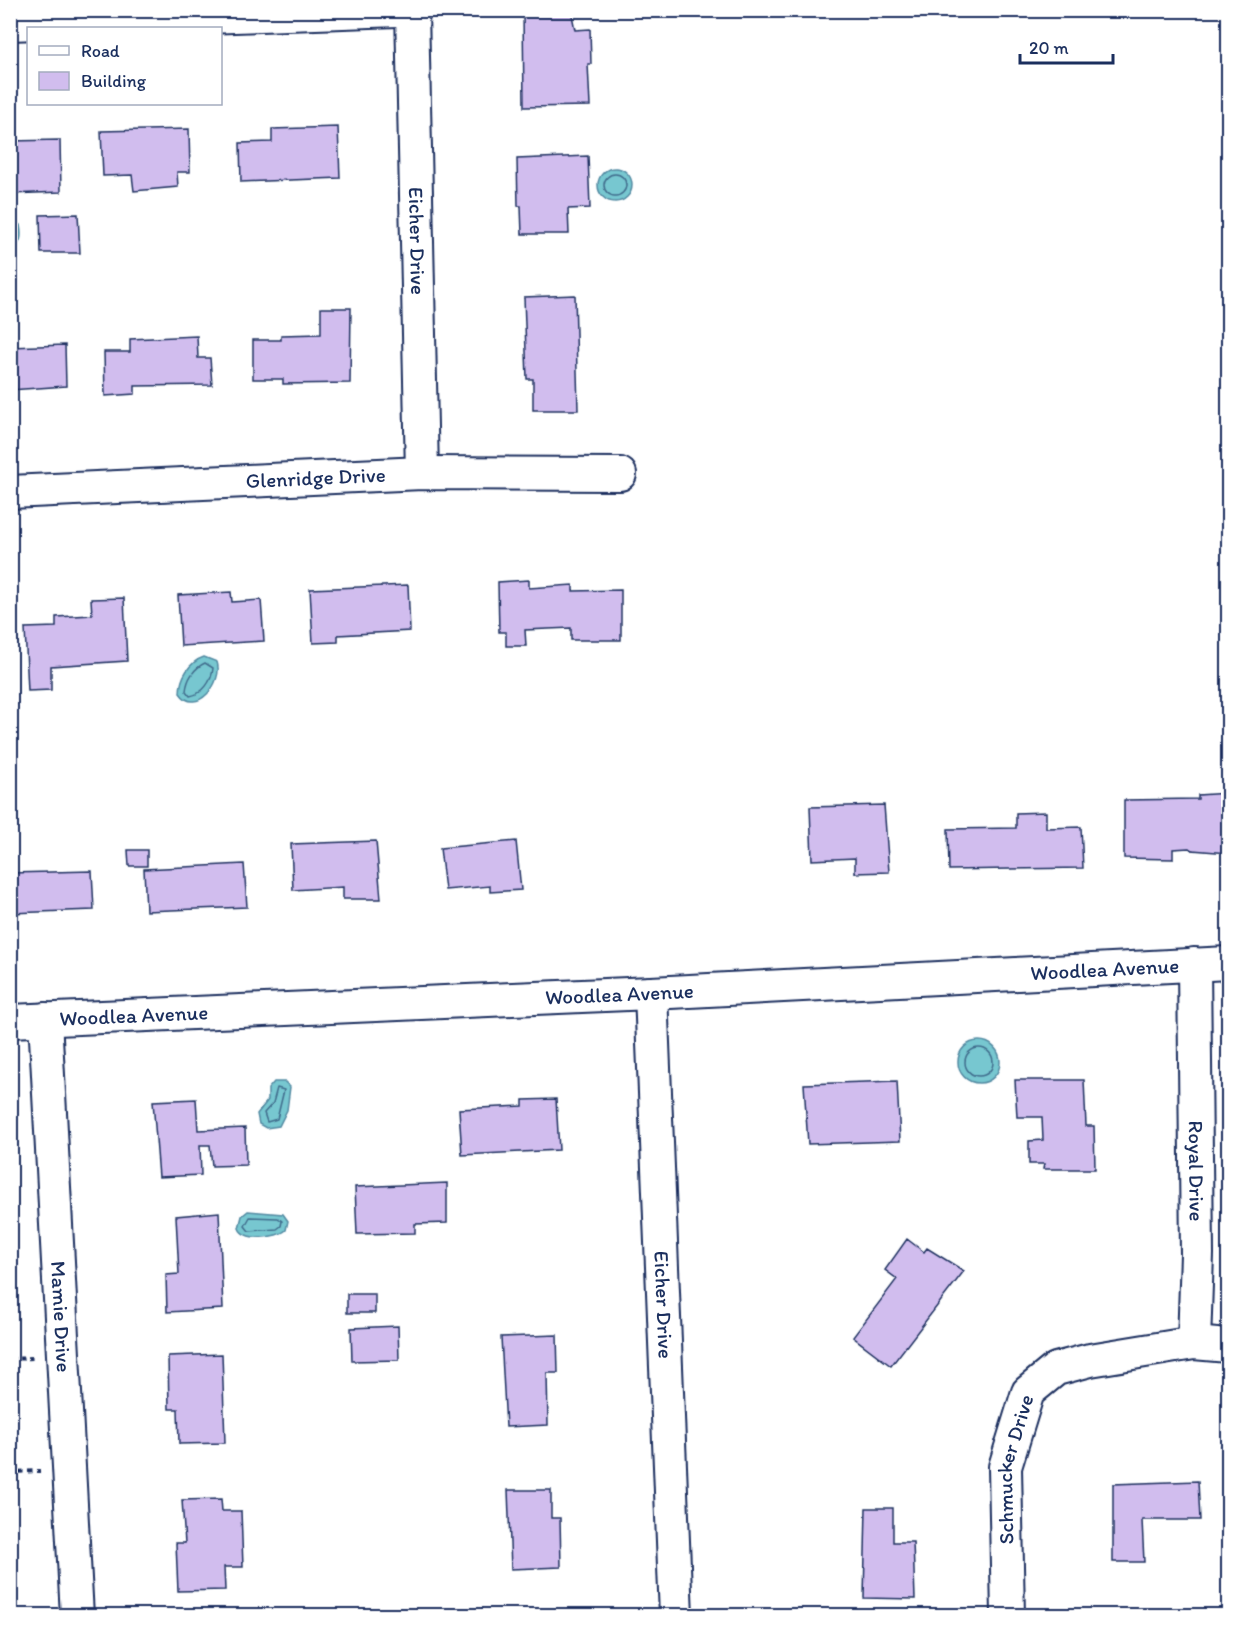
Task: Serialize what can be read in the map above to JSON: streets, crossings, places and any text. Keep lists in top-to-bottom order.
{
  "streets": {
    "street": [
      "Eicher Drive",
      "Glenridge Drive",
      "Woodlea Avenue",
      "Royal Drive",
      "Mamie Drive",
      "Schmucker Drive"
    ]
  },
  "crossings": [
    ["Eicher Drive", "Glenridge Drive"],
    ["Eicher Drive", "Woodlea Avenue"],
    ["Woodlea Avenue", "Royal Drive"],
    ["Woodlea Avenue", "Mamie Drive"],
    ["Royal Drive", "Schmucker Drive"]
  ],
  "legend": ["Road", "Building"],
  "scale_bar": "20 m"
}
